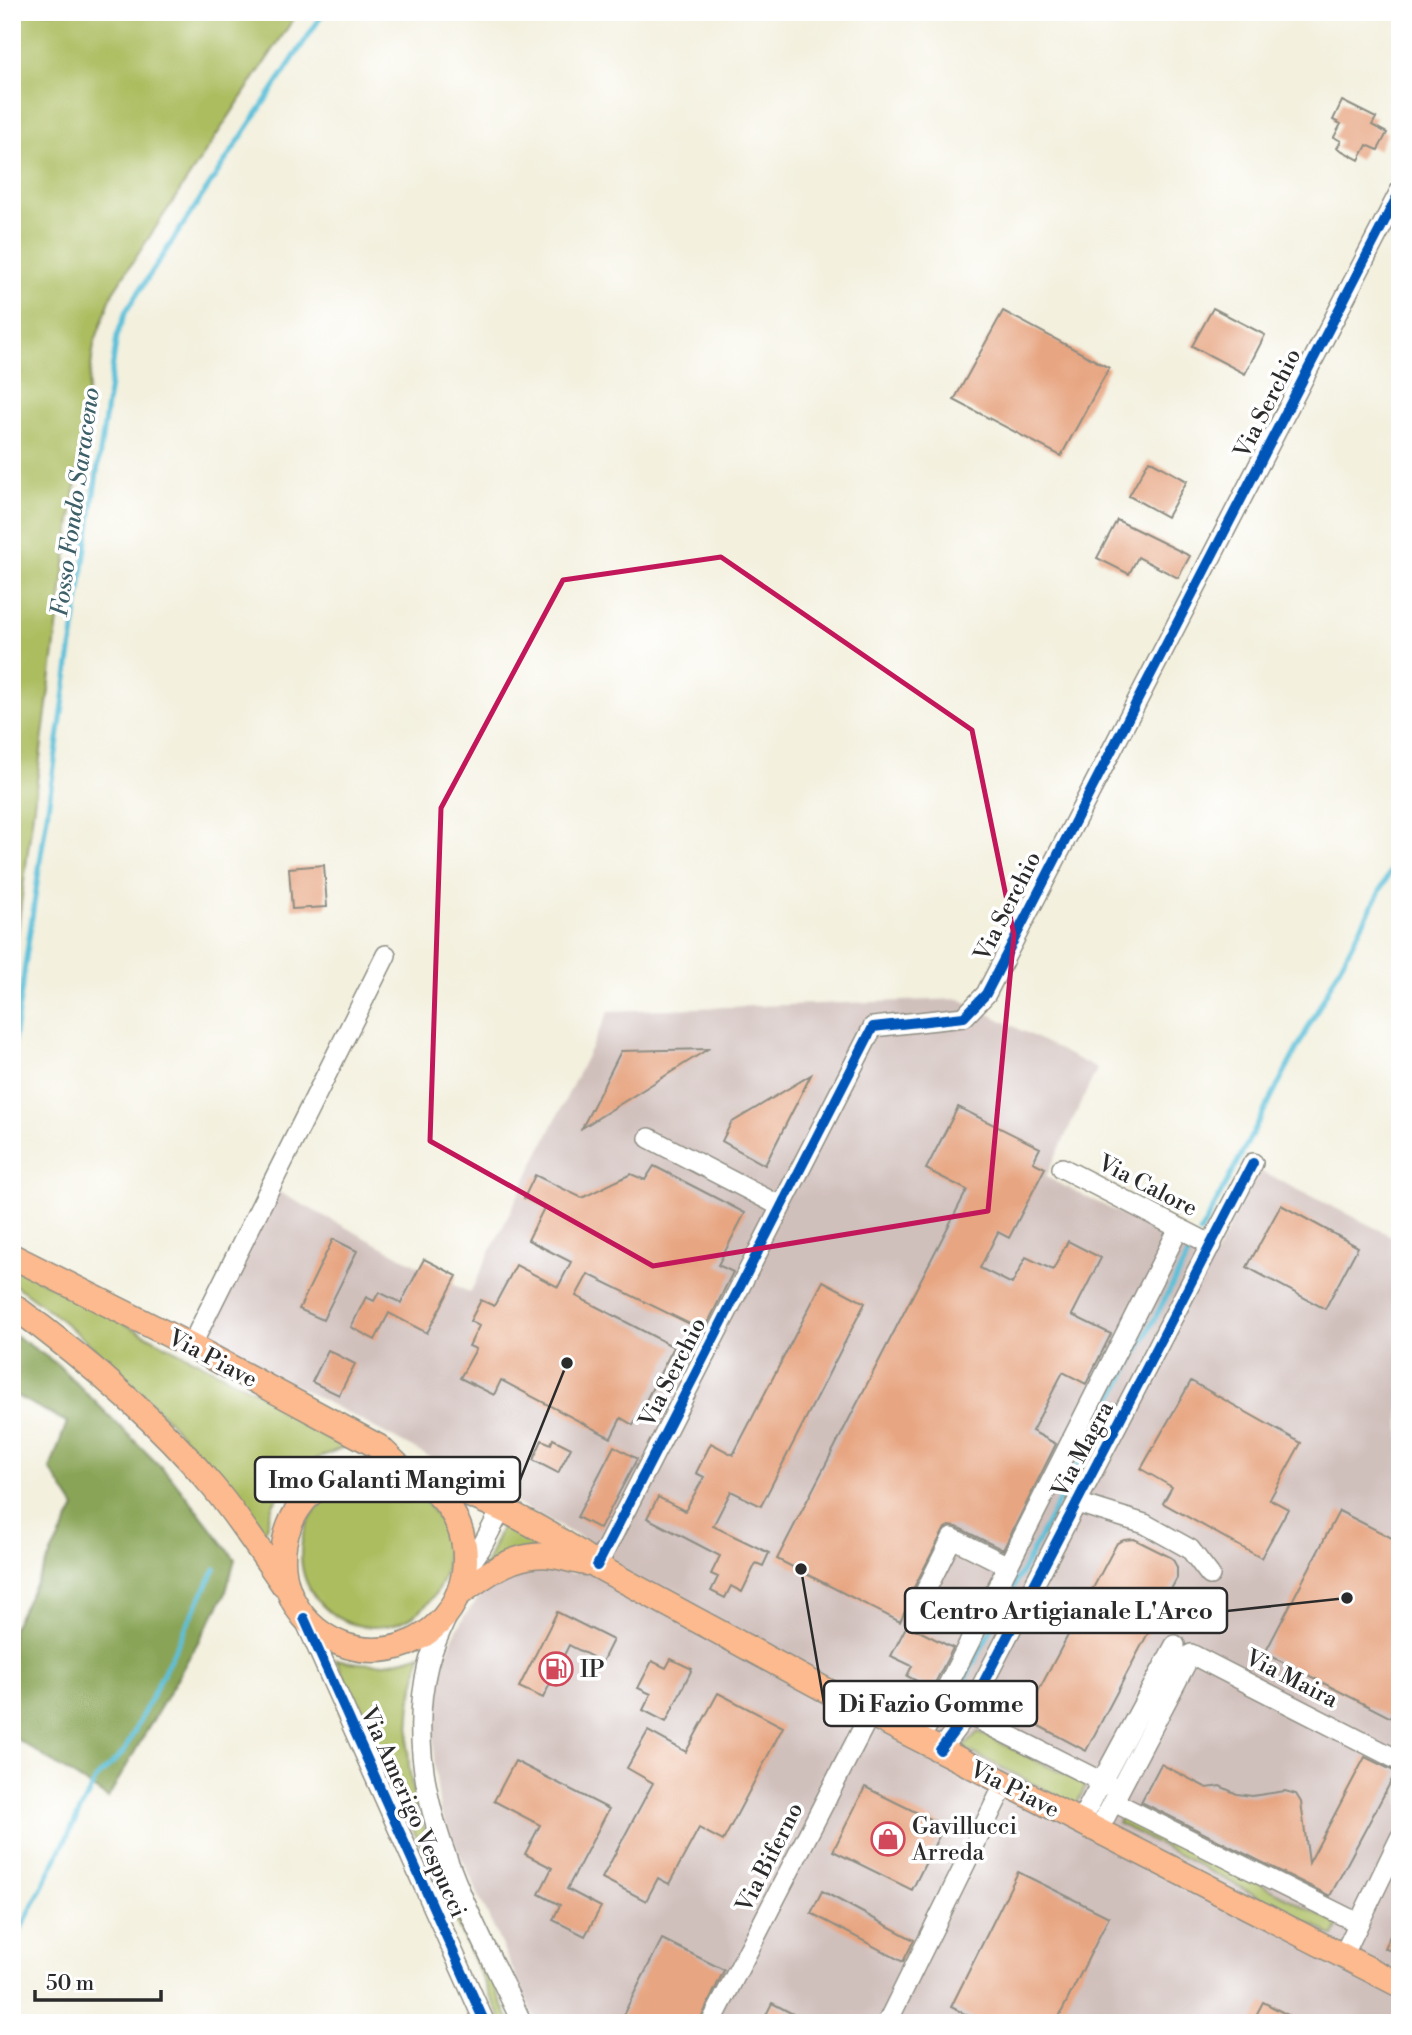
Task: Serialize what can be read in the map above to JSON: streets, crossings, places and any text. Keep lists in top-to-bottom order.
{
  "streets": {
    "main road": ["Via Piave"],
    "street": [
      "Via Serchio",
      "Via Calore",
      "Via Magra",
      "Via Maira",
      "Via Amerigo Vespucci",
      "Via Biferno"
    ]
  },
  "crossings": [
    ["Via Serchio", "Via Piave"],
    ["Via Calore", "Via Magra"],
    ["Via Piave", "Via Magra"],
    ["Via Piave", "Via Maira"],
    ["Via Piave", "Via Amerigo Vespucci"],
    ["Via Piave", "Via Biferno"]
  ],
  "water": ["Fosso Fondo Saraceno"],
  "places": {
    "other": ["Imo Galanti Mangimi", "Di Fazio Gomme", "Centro Artigianale L'Arco"],
    "fuel station": ["IP"],
    "shop": ["Gavillucci Arreda"]
  },
  "scale_bar": "50 m"
}
